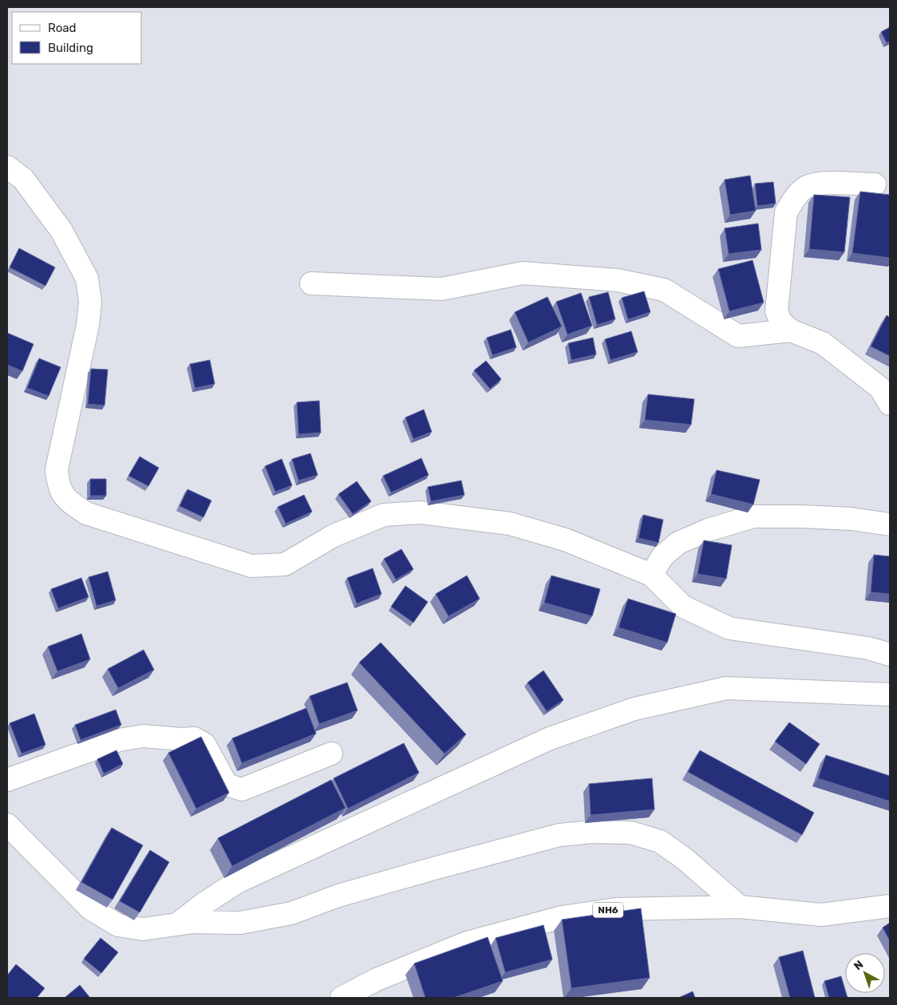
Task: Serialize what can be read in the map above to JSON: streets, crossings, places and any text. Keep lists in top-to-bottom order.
{
  "streets": {
    "main road": ["NH6"]
  },
  "legend": ["Road", "Building"],
  "north": "top left"
}
